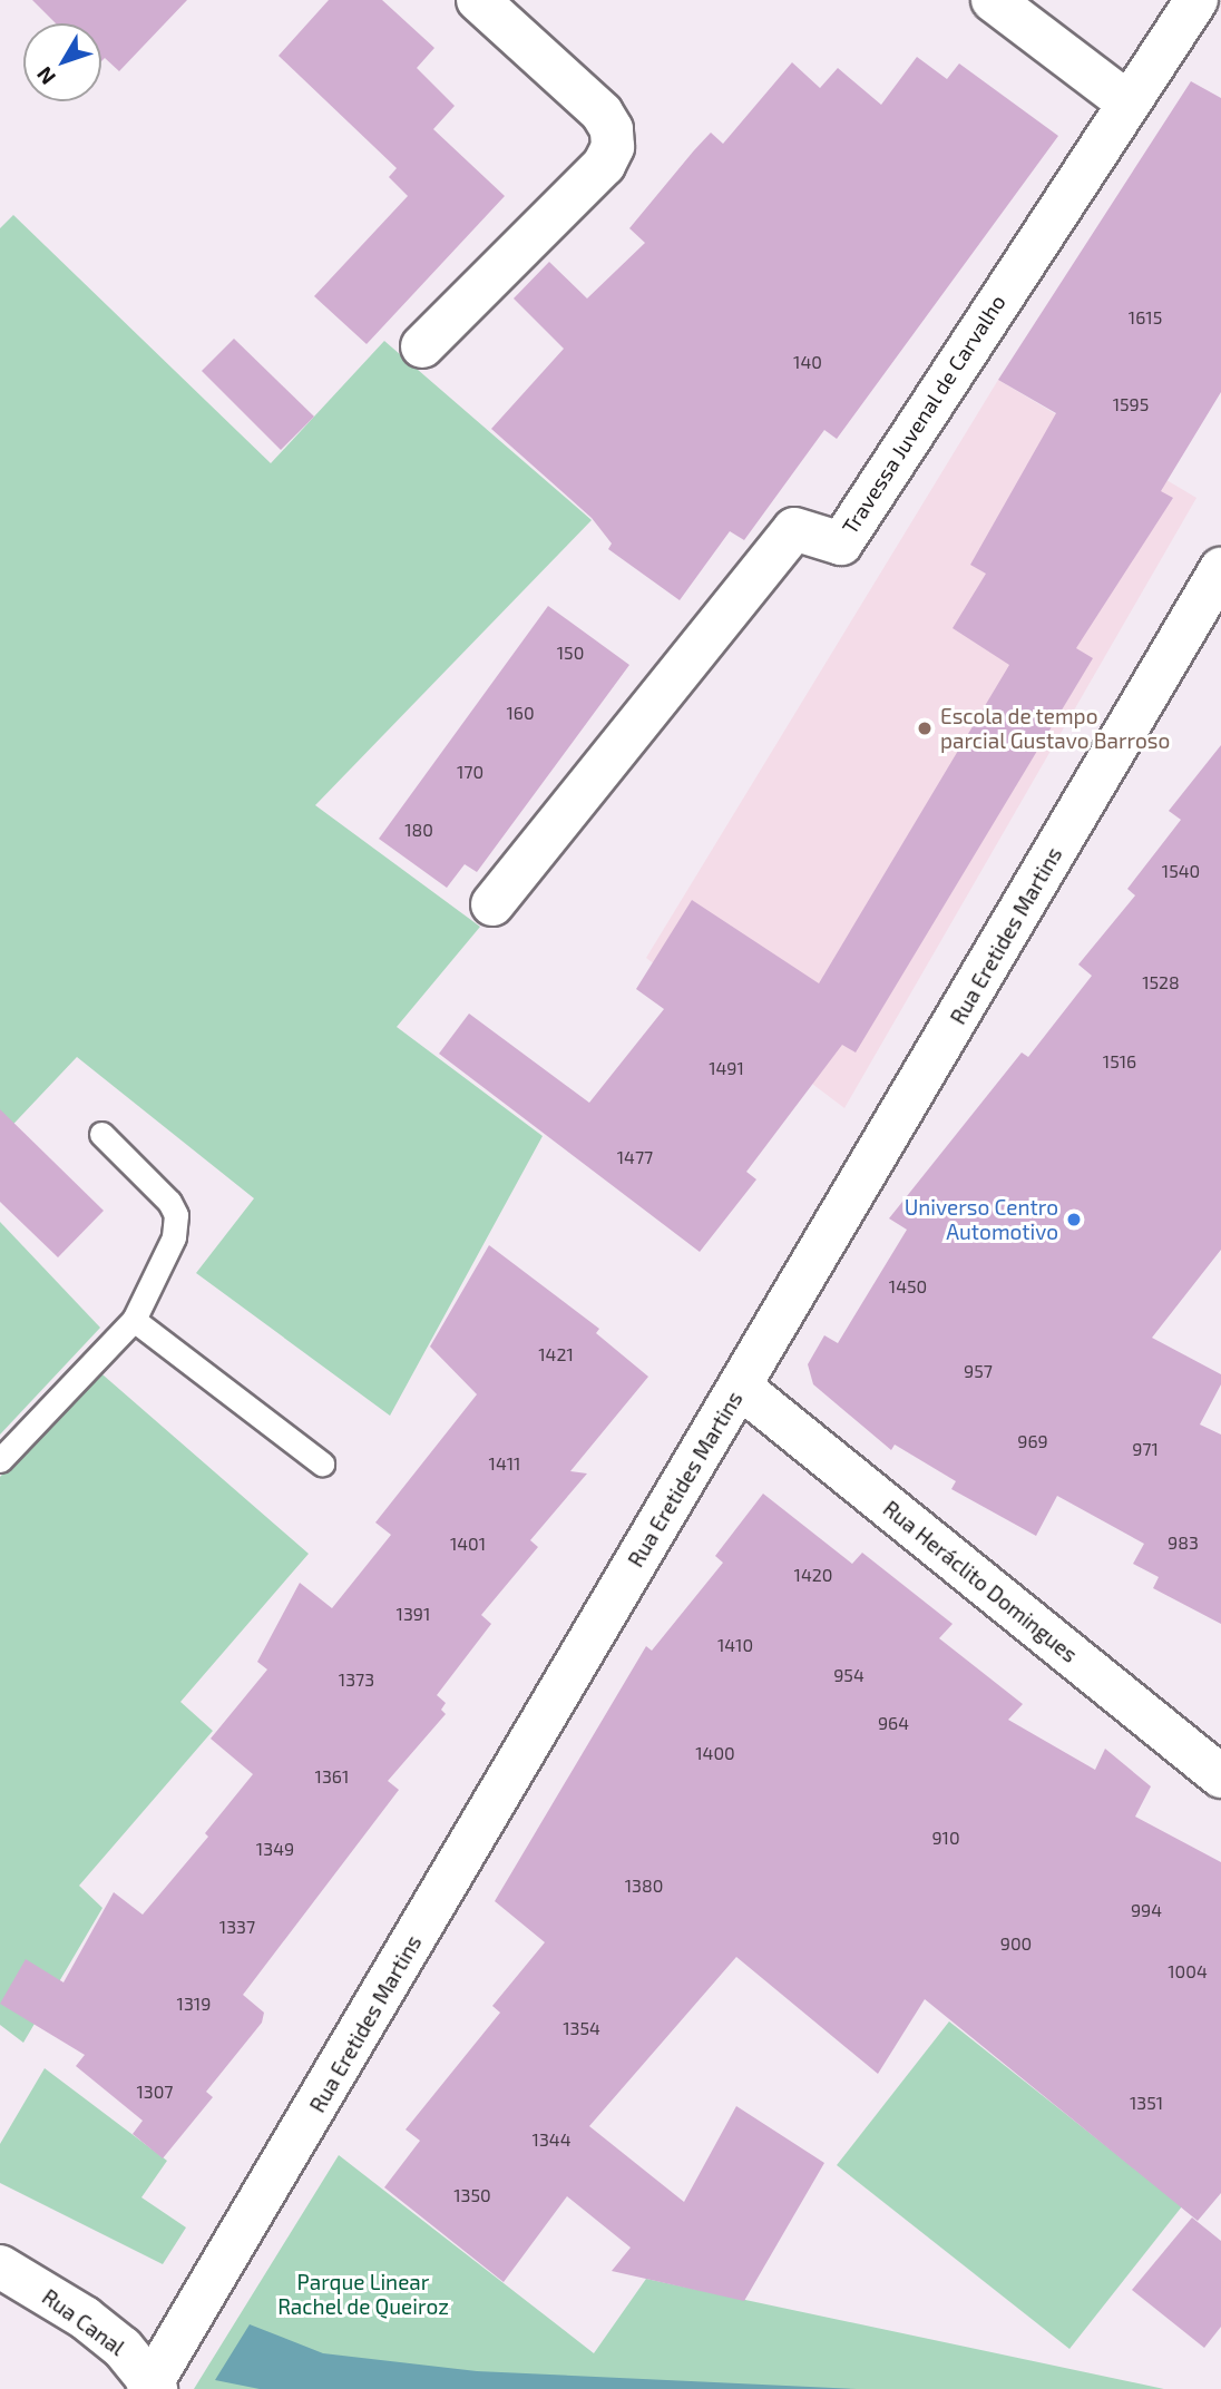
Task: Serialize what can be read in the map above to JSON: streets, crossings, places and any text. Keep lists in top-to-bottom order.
{
  "streets": {
    "street": [
      "Travessa Juvenal de Carvalho",
      "Rua Eretides Martins",
      "Rua Heráclito Domingues",
      "Rua Canal"
    ]
  },
  "crossings": [
    ["Rua Eretides Martins", "Rua Heráclito Domingues"],
    ["Rua Eretides Martins", "Rua Canal"]
  ],
  "parks": ["Parque Linear Rachel de Queiroz"],
  "places": ["Escola de tempo parcial Gustavo Barroso", "Universo Centro Automotivo"],
  "house_numbers": [
    "1615",
    "140",
    "1595",
    "150",
    "160",
    "170",
    "180",
    "1540",
    "1528",
    "1516",
    "1491",
    "1477",
    "1450",
    "1421",
    "957",
    "969",
    "971",
    "1411",
    "983",
    "1401",
    "1420",
    "1391",
    "1410",
    "954",
    "1373",
    "964",
    "1400",
    "1361",
    "910",
    "1349",
    "1380",
    "994",
    "1337",
    "900",
    "1004",
    "1319",
    "1354",
    "1307",
    "1351",
    "1344",
    "1350"
  ],
  "north": "bottom left"
}
